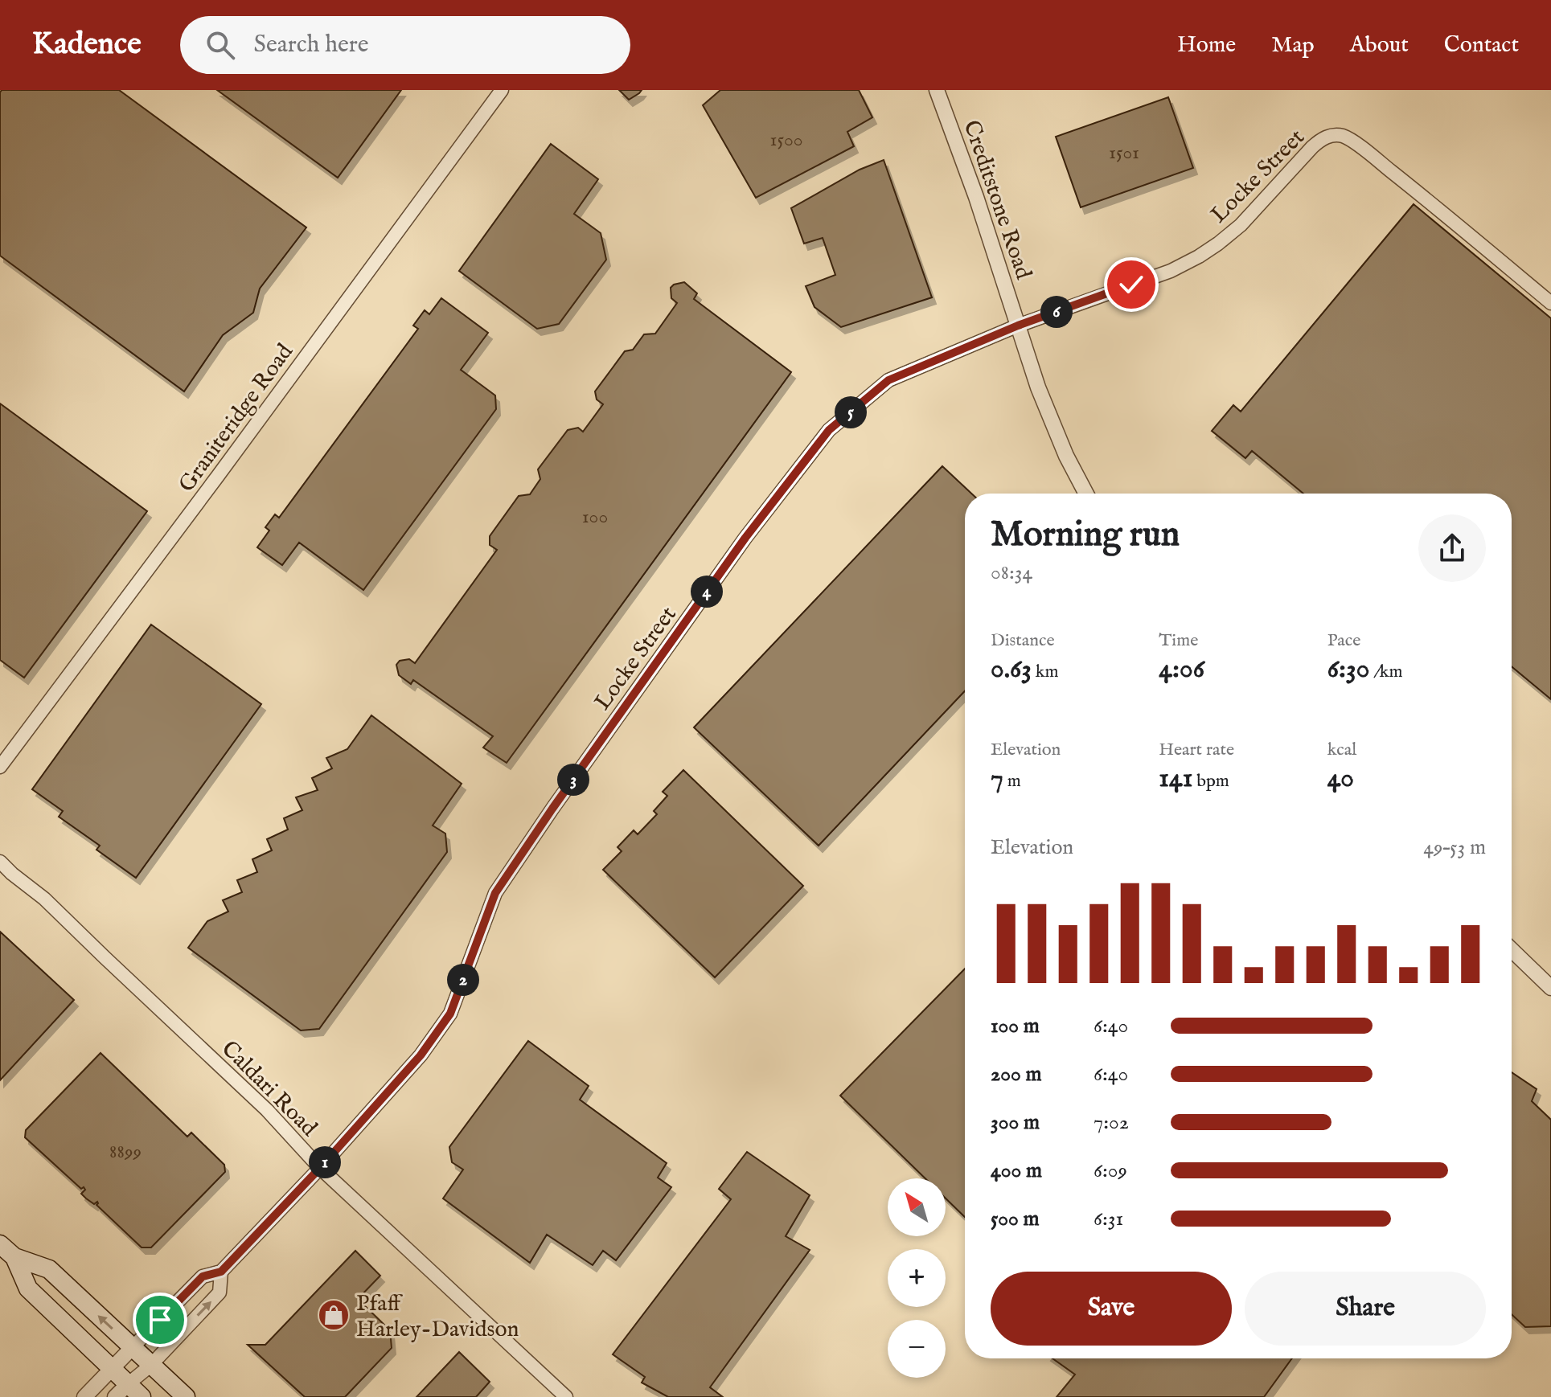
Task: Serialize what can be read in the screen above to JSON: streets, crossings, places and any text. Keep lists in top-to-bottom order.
{
  "streets": {
    "street": [
      "Locke Street",
      "Creditstone Road",
      "Graniteridge Road",
      "Caldari Road"
    ]
  },
  "crossings": [
    ["Locke Street", "Creditstone Road"],
    ["Locke Street", "Caldari Road"]
  ],
  "places": {
    "shop": ["Pfaff Harley-Davidson"]
  },
  "house_numbers": [
    "1500",
    "1501",
    "100",
    "8899"
  ],
  "north": "top left",
  "page": {
    "header": "Kadence",
    "search": "Search here",
    "nav": [
      "Home",
      "Map",
      "About",
      "Contact"
    ],
    "pins": [
      "6",
      "5",
      "4",
      "3",
      "2",
      "1"
    ],
    "heading": ["Morning run", "08:34"],
    "stats": [
      ["Distance", "0.63 km"],
      ["Time", "4:06"],
      ["Pace", "6:30 /km"],
      ["Elevation", "7 m"],
      ["Heart rate", "141 bpm"],
      ["kcal", "40"]
    ],
    "chart": ["Elevation", "49–53 m"],
    "list": [
      {
        "name": "100 m",
        "note": "6:40"
      },
      {
        "name": "200 m",
        "note": "6:40"
      },
      {
        "name": "300 m",
        "note": "7:02"
      },
      {
        "name": "400 m",
        "note": "6:09"
      },
      {
        "name": "500 m",
        "note": "6:31"
      }
    ],
    "map_buttons": ["+", "−"],
    "buttons": ["Save", "Share"]
  }
}
